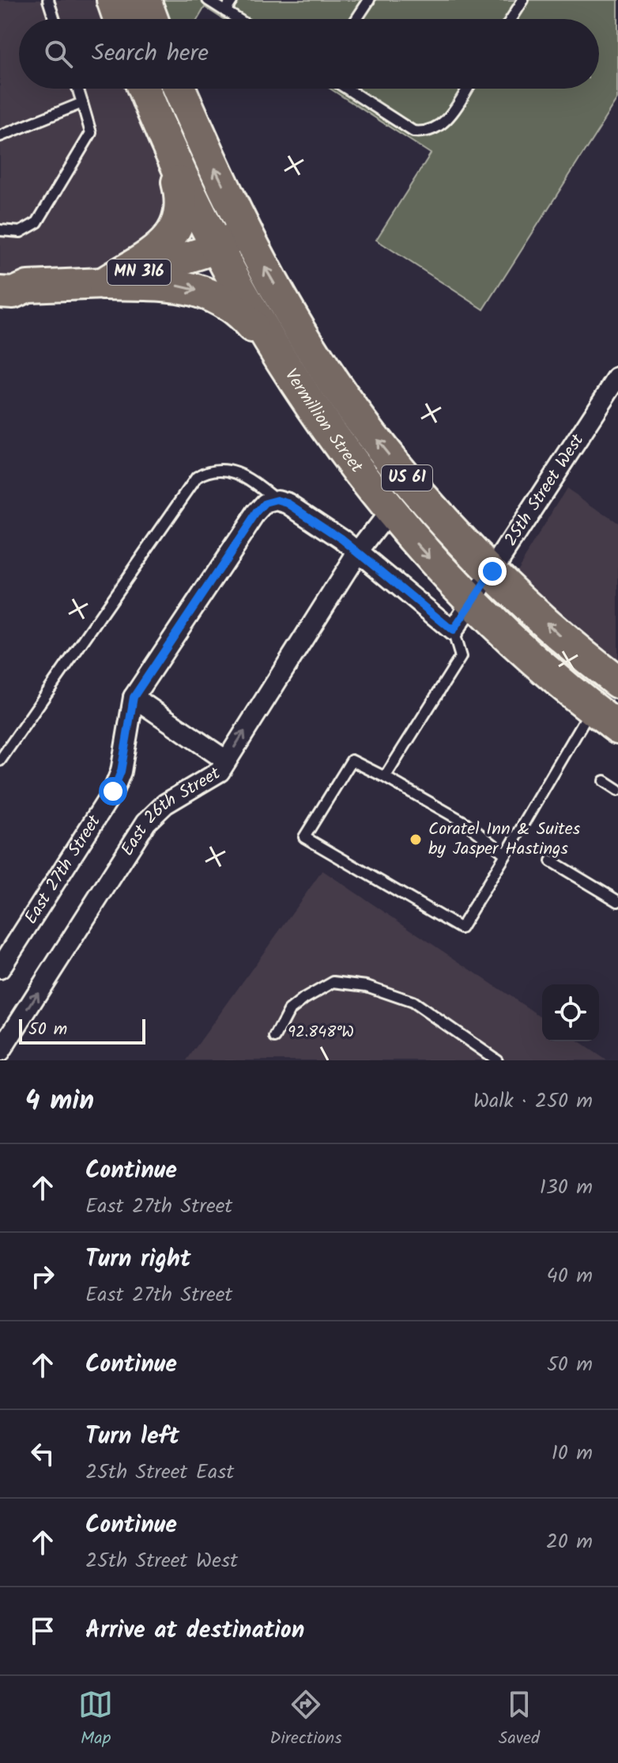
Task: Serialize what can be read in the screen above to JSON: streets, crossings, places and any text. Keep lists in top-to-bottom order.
{
  "streets": {
    "highway": ["Vermillion Street", "US 61"],
    "main road": ["MN 316"],
    "street": ["25th Street West", "East 26th Street", "East 27th Street"]
  },
  "crossings": [
    ["MN 316", "Vermillion Street"],
    ["Vermillion Street", "25th Street West"],
    ["Vermillion Street", "East 26th Street"]
  ],
  "one_way": ["East 26th Street"],
  "places": ["Coratel Inn & Suites by Jasper Hastings"],
  "scale_bar": "50 m",
  "page": {
    "search": "Search here",
    "scale": "50 m",
    "heading": ["4 min", "Walk · 250 m"],
    "list": [
      ["Continue", "East 27th Street", "130 m"],
      ["Turn right", "East 27th Street", "40 m"],
      ["Continue", "50 m"],
      ["Turn left", "25th Street East", "10 m"],
      ["Continue", "25th Street West", "20 m"],
      "Arrive at destination"
    ],
    "nav": ["Map", "Directions", "Saved"]
  },
  "coordinates": ["92.848°W"]
}
